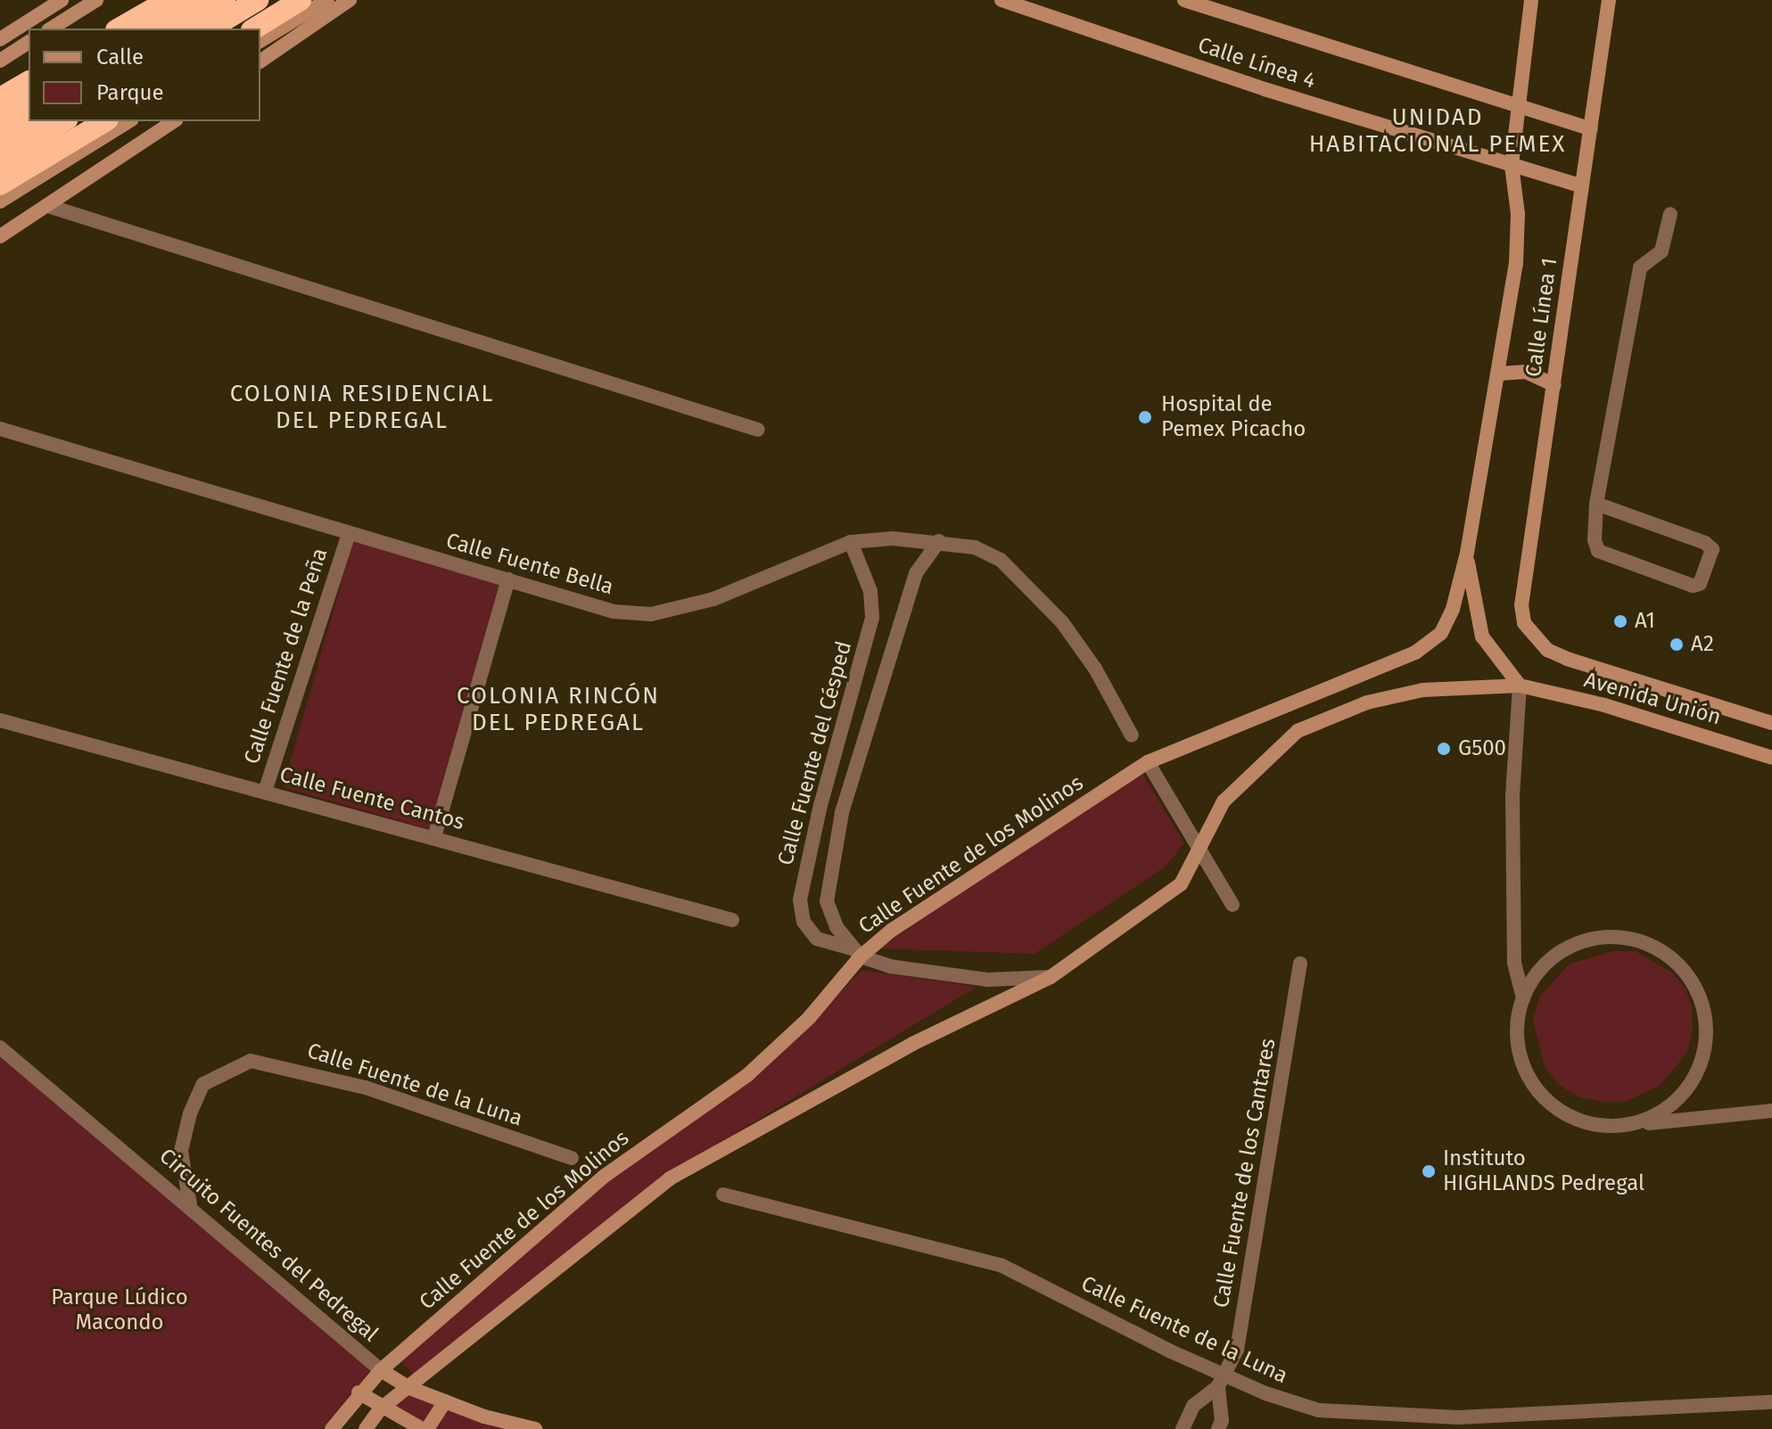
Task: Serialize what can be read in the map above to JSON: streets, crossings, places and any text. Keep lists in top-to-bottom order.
{
  "streets": {
    "street": [
      "Calle Línea 4",
      "Calle Línea 1",
      "Calle Fuente Bella",
      "Calle Fuente de la Peña",
      "Avenida Unión",
      "Calle Fuente del Césped",
      "Calle Fuente Cantos",
      "Calle Fuente de los Molinos",
      "Calle Fuente de la Luna",
      "Calle Fuente de los Cantares",
      "Circuito Fuentes del Pedregal"
    ]
  },
  "crossings": [
    ["Calle Línea 4", "Calle Línea 1"],
    ["Calle Línea 1", "Avenida Unión"],
    ["Calle Línea 1", "Calle Fuente de los Molinos"],
    ["Calle Fuente Bella", "Calle Fuente de la Peña"],
    ["Calle Fuente Bella", "Calle Fuente del Césped"],
    ["Calle Fuente de la Peña", "Calle Fuente Cantos"],
    ["Calle Fuente del Césped", "Calle Fuente de los Molinos"],
    ["Calle Fuente de los Molinos", "Circuito Fuentes del Pedregal"],
    ["Calle Fuente de la Luna", "Calle Fuente de los Cantares"],
    ["Calle Fuente de la Luna", "Circuito Fuentes del Pedregal"]
  ],
  "districts": ["UNIDAD HABITACIONAL PEMEX", "COLONIA RESIDENCIAL DEL PEDREGAL", "COLONIA RINCÓN DEL PEDREGAL"],
  "parks": ["Parque Lúdico Macondo"],
  "places": [
    "Hospital de Pemex Picacho",
    "A1",
    "A2",
    "G500",
    "Instituto HIGHLANDS Pedregal"
  ],
  "legend": ["Calle", "Parque"]
}
